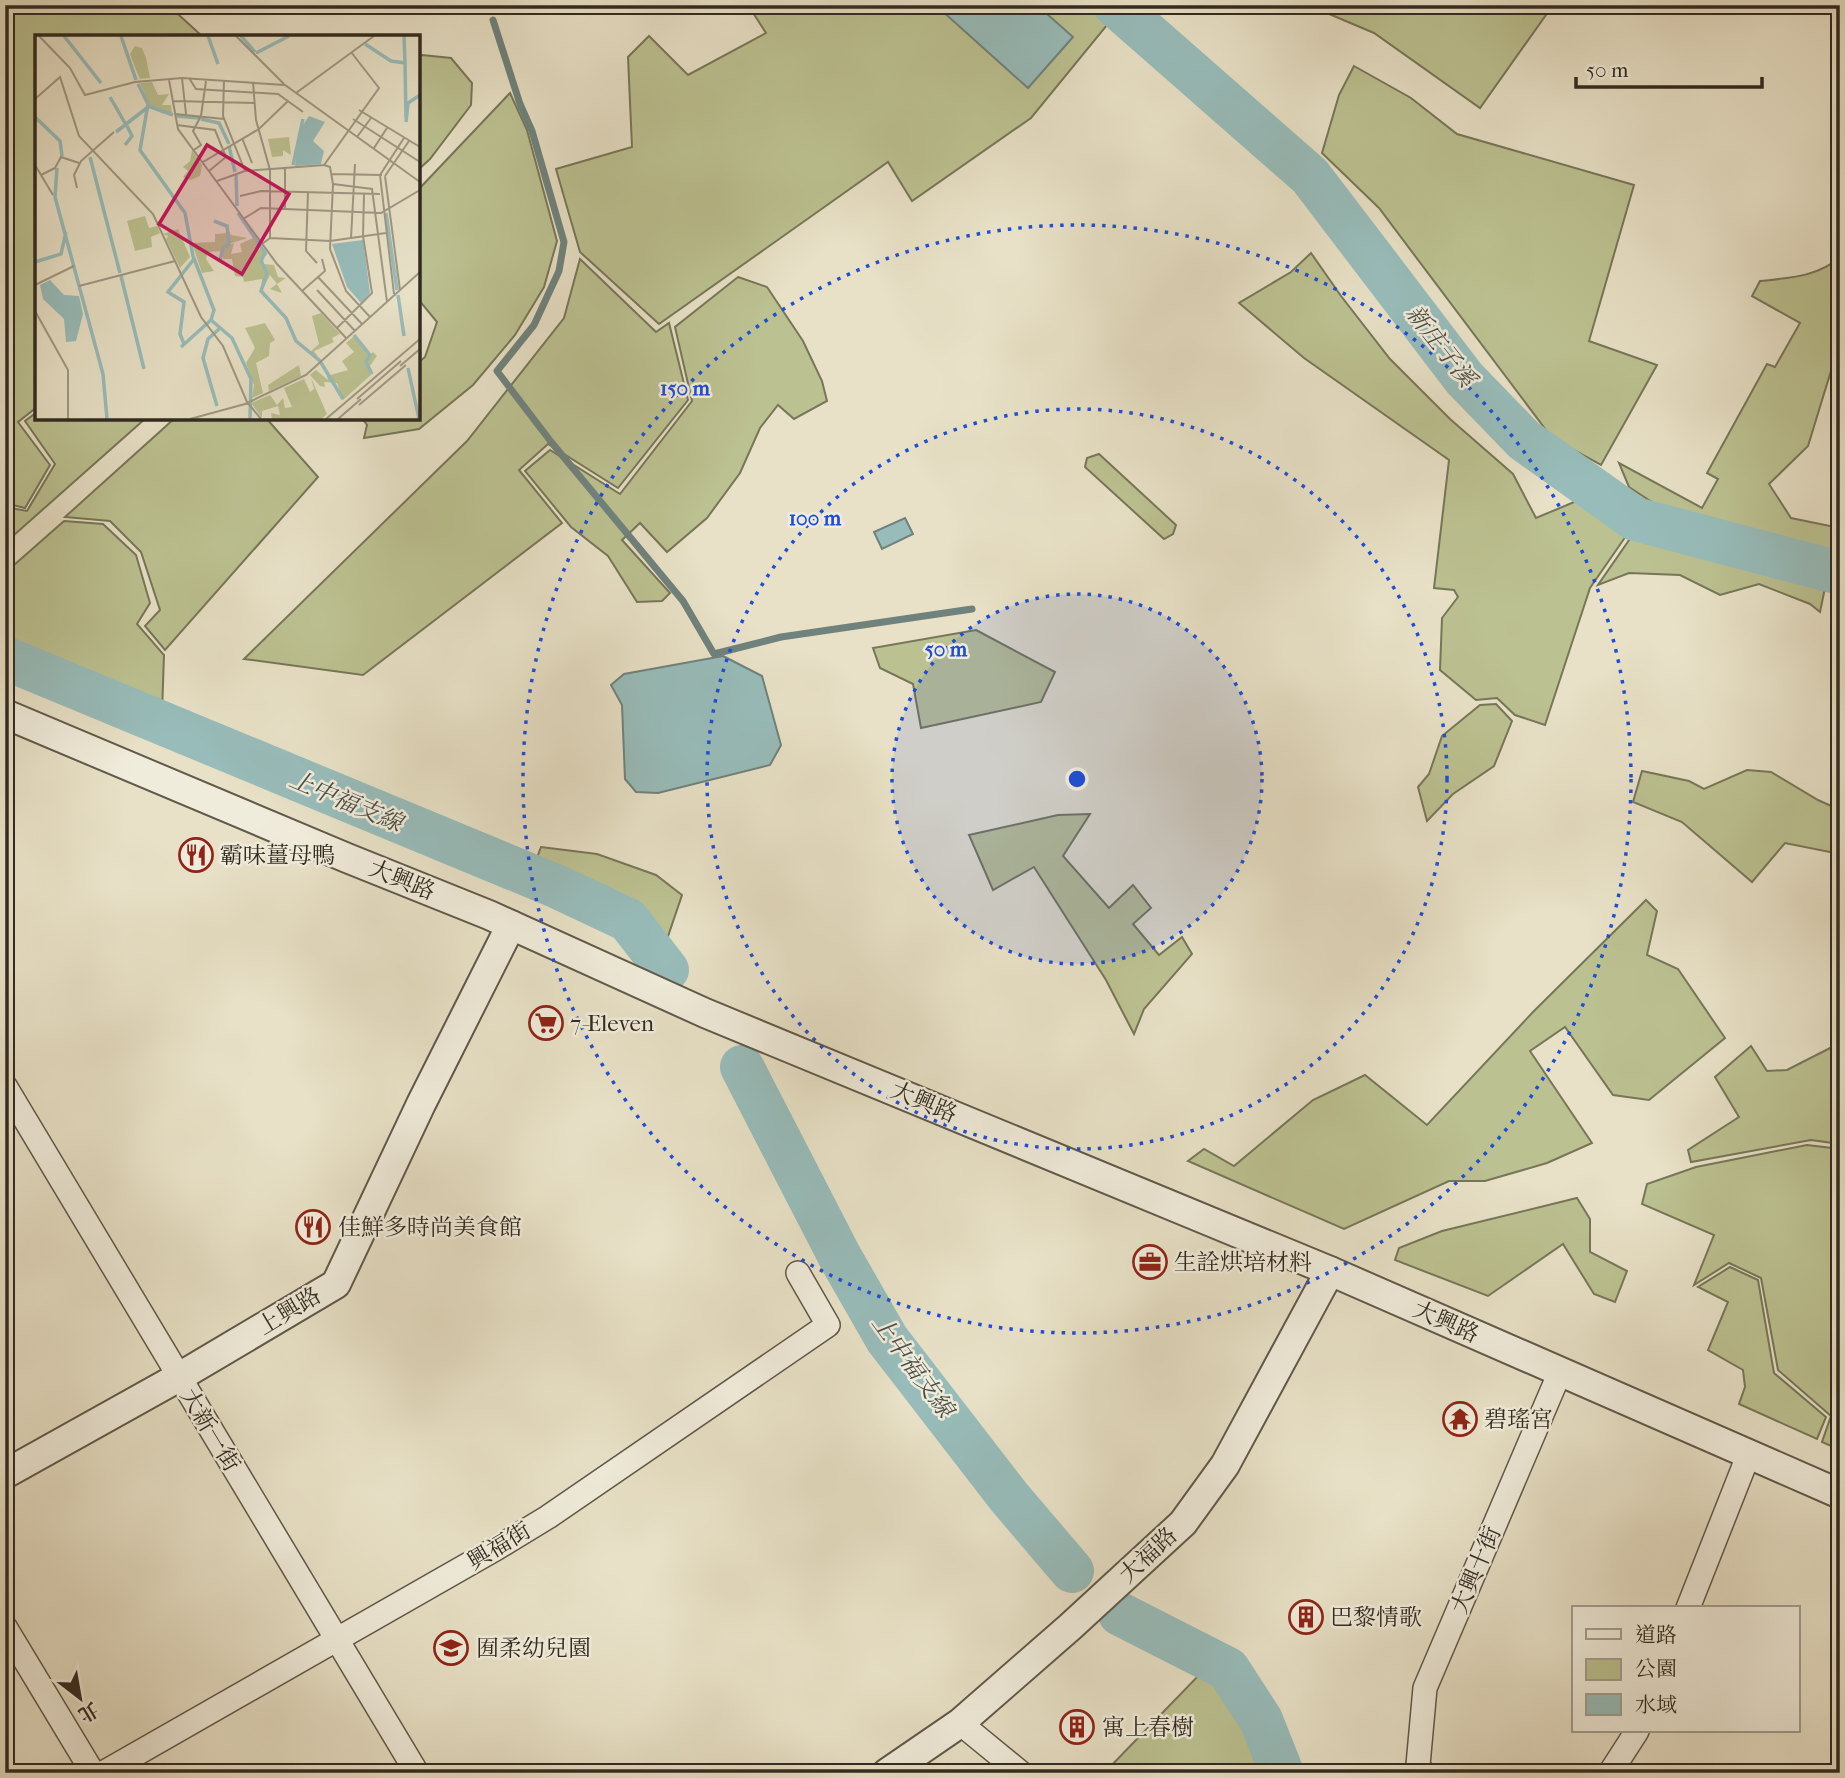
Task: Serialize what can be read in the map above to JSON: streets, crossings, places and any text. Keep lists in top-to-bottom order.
{
  "streets": {
    "street": [
      "大興路",
      "上興路",
      "大新一街",
      "興福街",
      "大福路",
      "大興十街"
    ]
  },
  "crossings": [
    ["大興路", "上興路"],
    ["大興路", "大福路"],
    ["大興路", "大興十街"],
    ["上興路", "大新一街"],
    ["大新一街", "興福街"]
  ],
  "water": ["新庄子溪", "上中福支線"],
  "places": {
    "restaurant": ["霸味薑母鴨", "佳鮮多時尚美食館"],
    "supermarket": ["7-Eleven"],
    "office": ["生詮烘培材料"],
    "temple": ["碧瑤宮"],
    "building": ["巴黎情歌", "寓上春樹"],
    "school or university": ["囿柔幼兒園"]
  },
  "legend": ["道路", "公園", "水域"],
  "scale_bar": "50 m",
  "north": "bottom right",
  "rings": ["150 m", "100 m", "50 m"]
}
